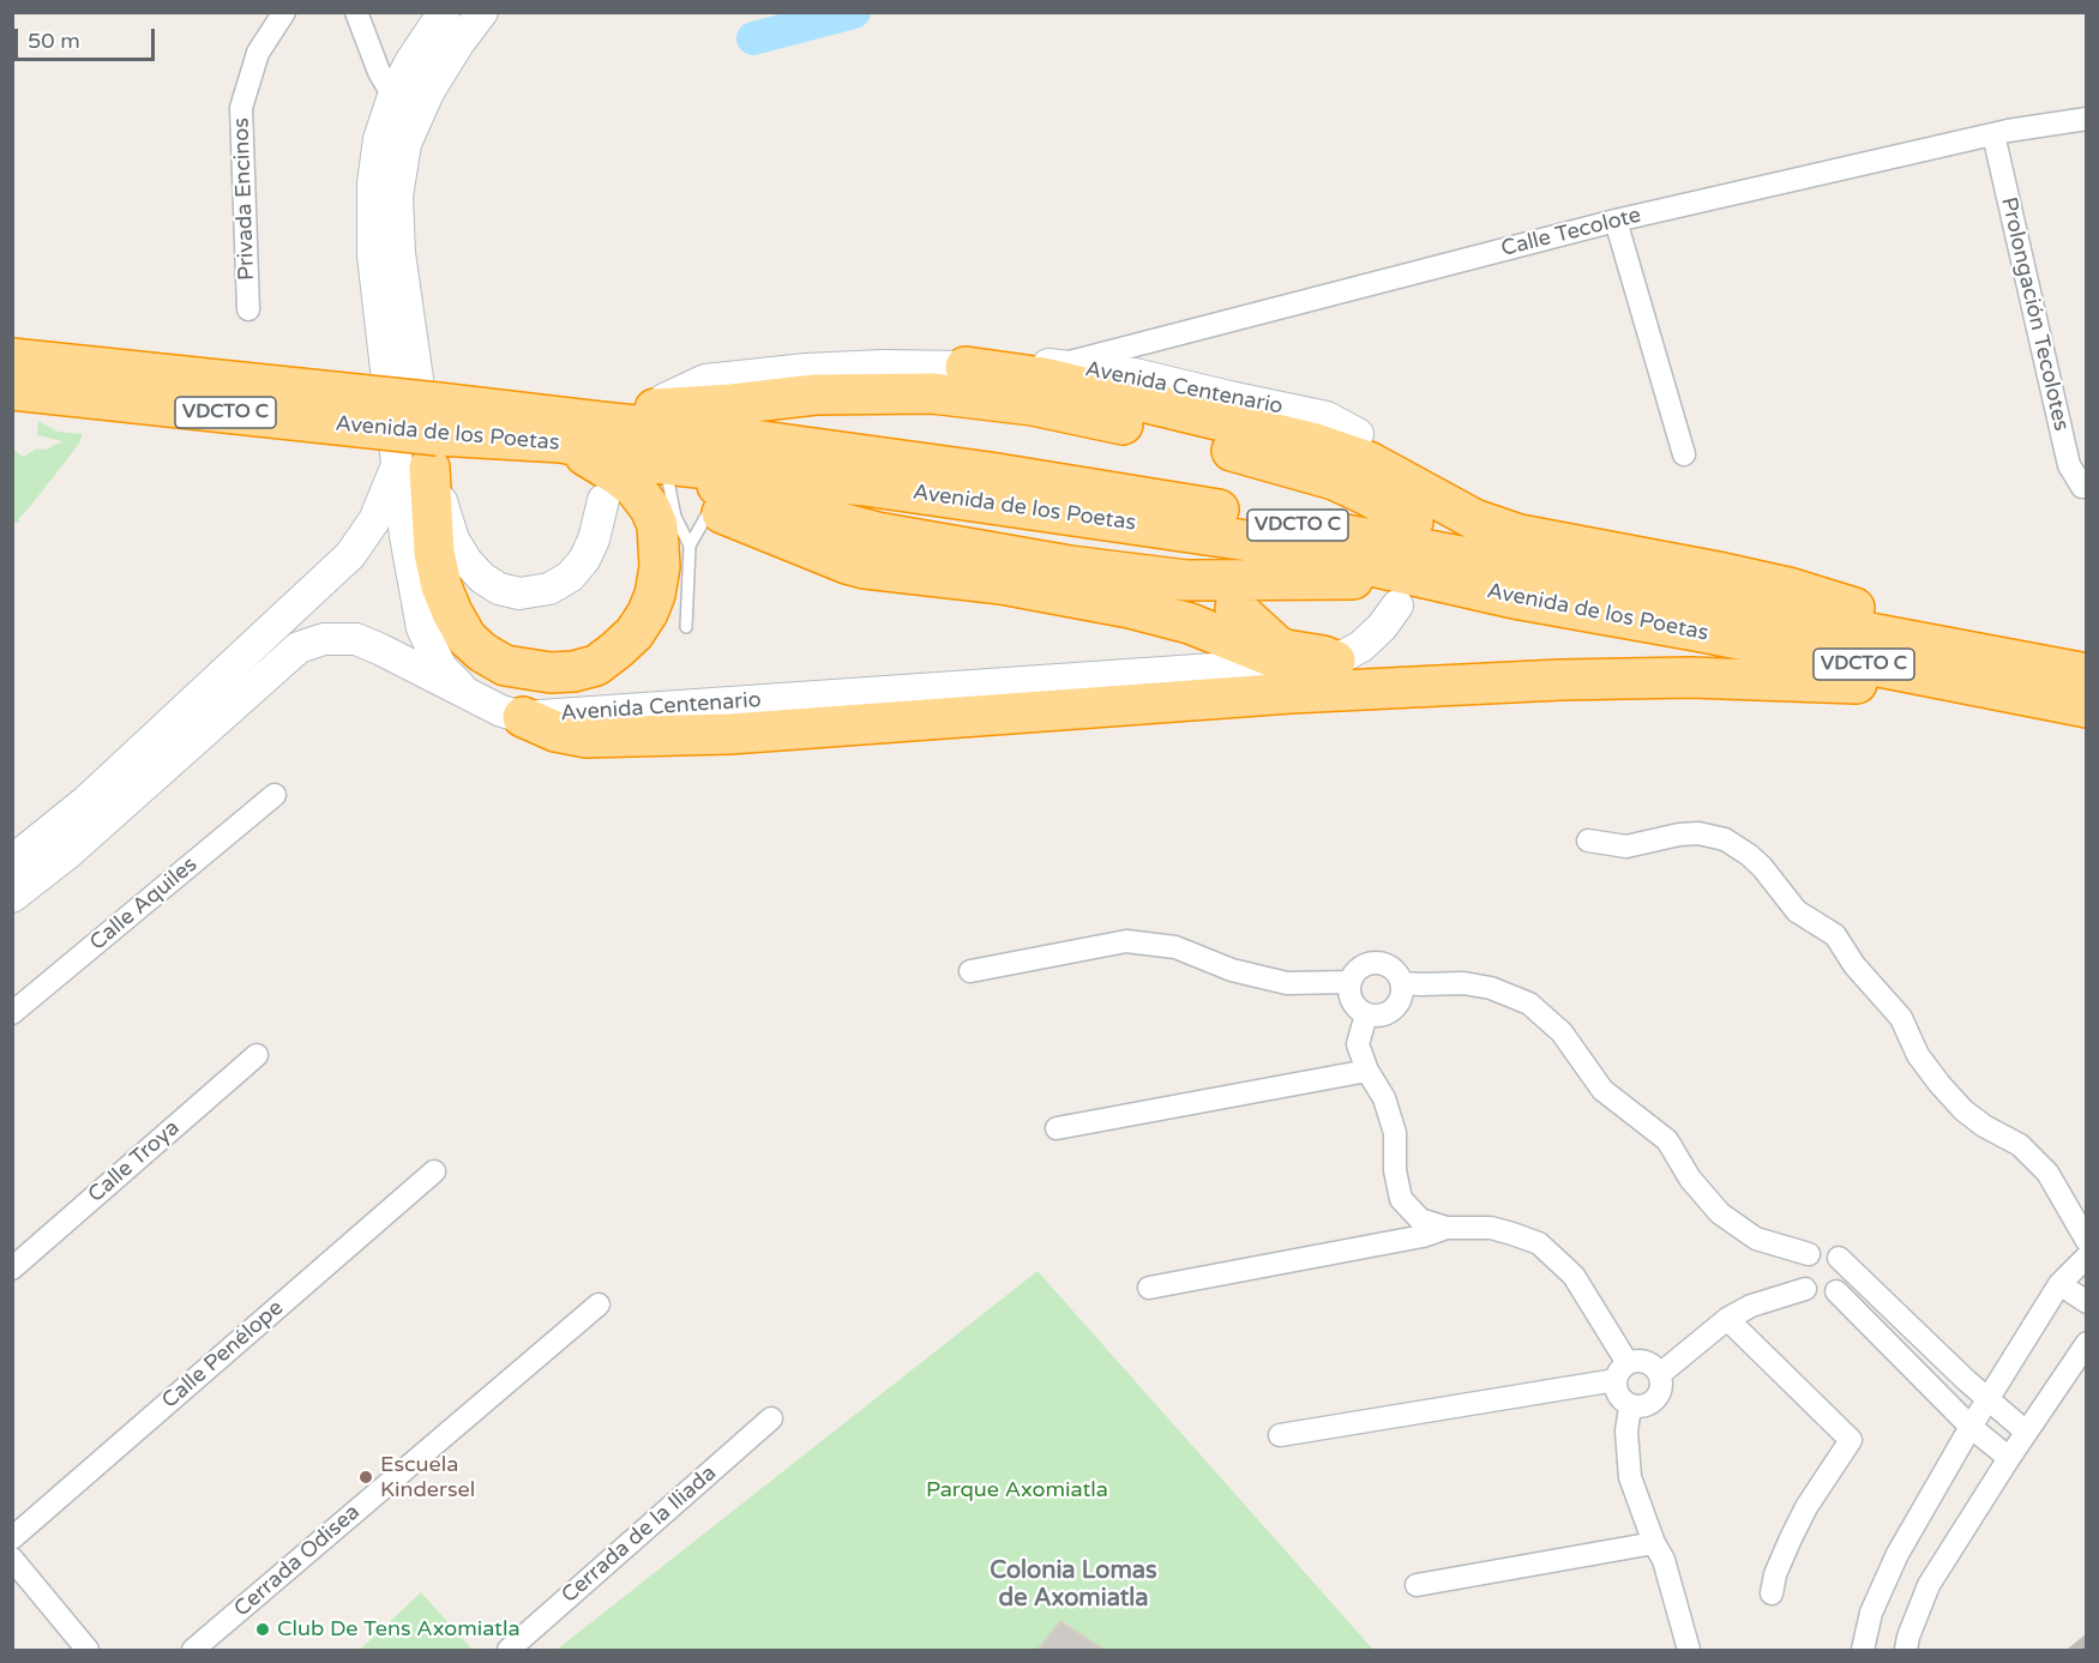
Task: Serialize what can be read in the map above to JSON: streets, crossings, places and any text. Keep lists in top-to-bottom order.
{
  "streets": {
    "highway": ["VDCTO C", "Avenida de los Poetas"],
    "main road": ["Avenida Centenario"],
    "street": [
      "Privada Encinos",
      "Calle Tecolote",
      "Prolongación Tecolotes",
      "Calle Aquiles",
      "Calle Troya",
      "Calle Penélope",
      "Cerrada de la Iliada",
      "Cerrada Odisea"
    ]
  },
  "crossings": [
    ["Calle Tecolote", "Prolongación Tecolotes"],
    ["Calle Tecolote", "Avenida Centenario"],
    ["Avenida Centenario", "Avenida de los Poetas"],
    ["VDCTO C", "Avenida de los Poetas"]
  ],
  "districts": ["Colonia Lomas de Axomiatla"],
  "parks": ["Parque Axomiatla"],
  "places": ["Escuela Kindersel", "Club De Tens Axomiatla"],
  "scale_bar": "50 m"
}
